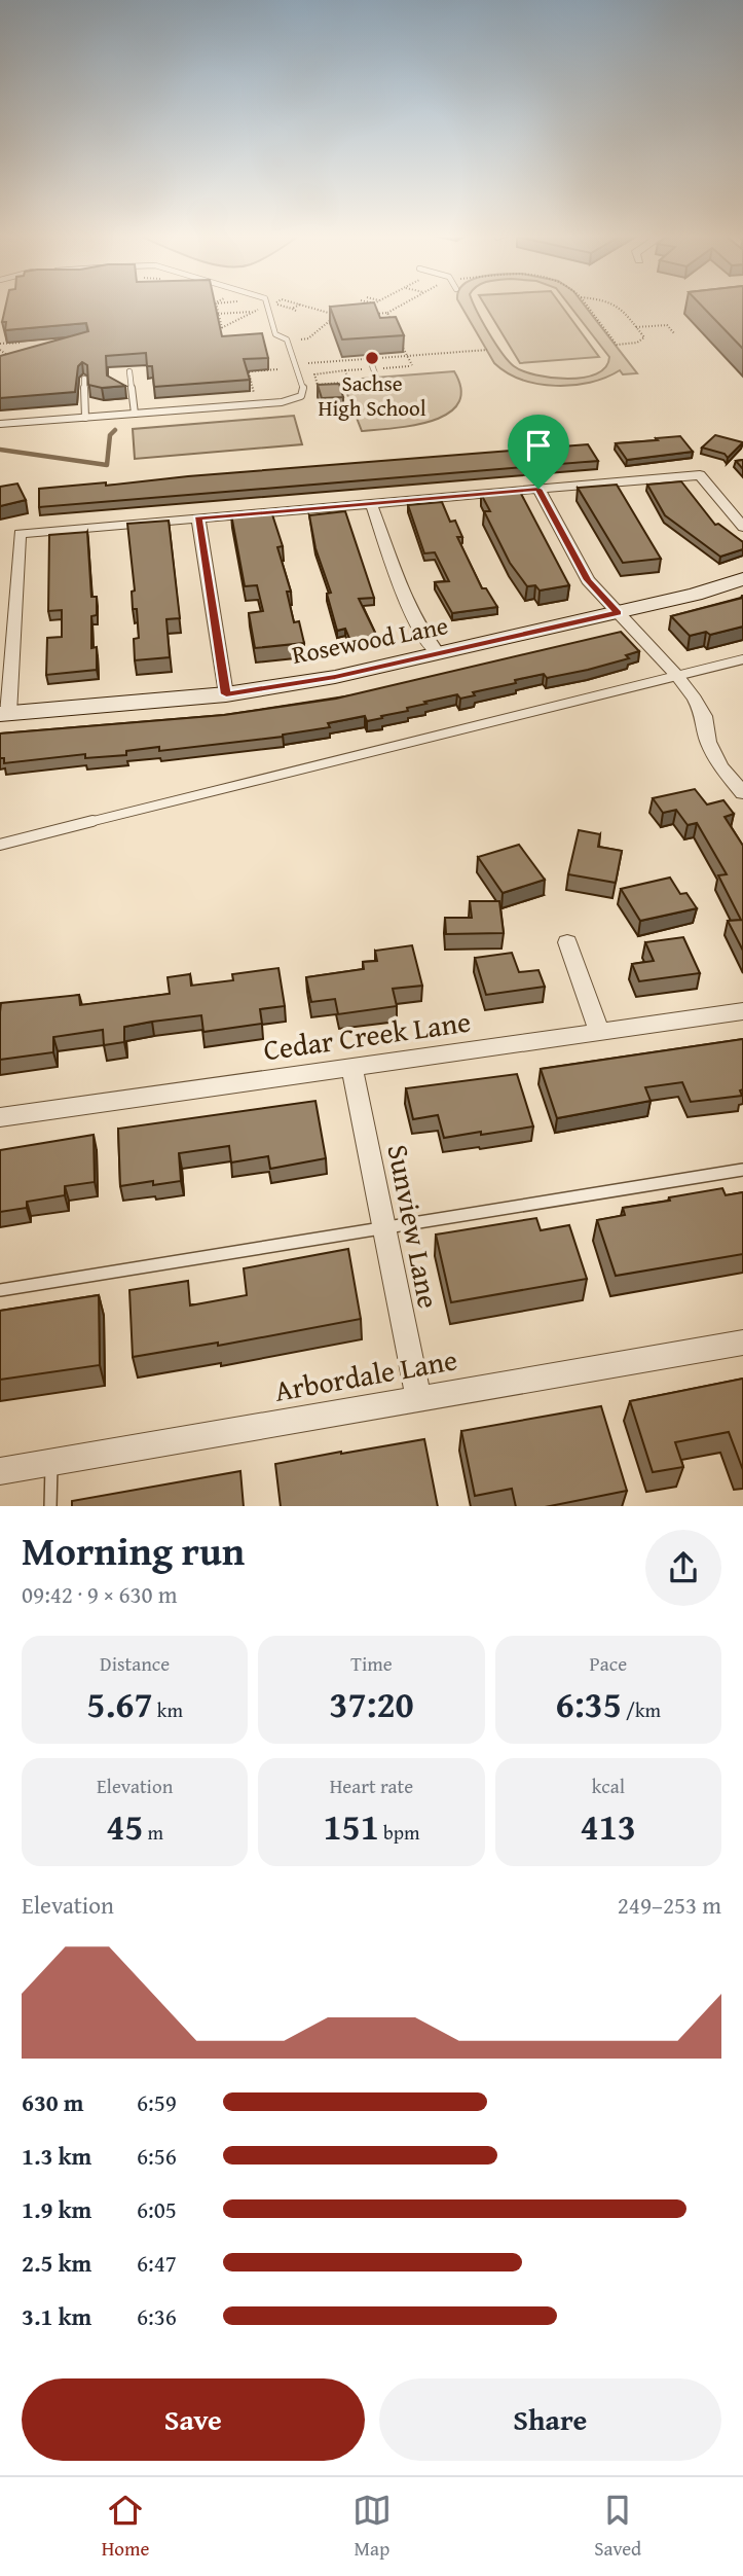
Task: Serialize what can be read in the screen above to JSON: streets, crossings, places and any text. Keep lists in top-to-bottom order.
{
  "streets": {
    "street": [
      "Rosewood Lane",
      "Cedar Creek Lane",
      "Sunview Lane",
      "Arbordale Lane"
    ]
  },
  "crossings": [
    ["Cedar Creek Lane", "Sunview Lane"],
    ["Sunview Lane", "Arbordale Lane"]
  ],
  "places": ["Sachse High School"],
  "page": {
    "heading": ["Morning run", "09:42 · 9 × 630 m"],
    "stats": [
      ["Distance", "5.67 km"],
      ["Time", "37:20"],
      ["Pace", "6:35 /km"],
      ["Elevation", "45 m"],
      ["Heart rate", "151 bpm"],
      ["kcal", "413"]
    ],
    "chart": ["Elevation", "249–253 m"],
    "list": [
      {
        "name": "630 m",
        "note": "6:59"
      },
      {
        "name": "1.3 km",
        "note": "6:56"
      },
      {
        "name": "1.9 km",
        "note": "6:05"
      },
      {
        "name": "2.5 km",
        "note": "6:47"
      },
      {
        "name": "3.1 km",
        "note": "6:36"
      }
    ],
    "buttons": ["Save", "Share"],
    "tabs": ["Home", "Map", "Saved"]
  }
}
